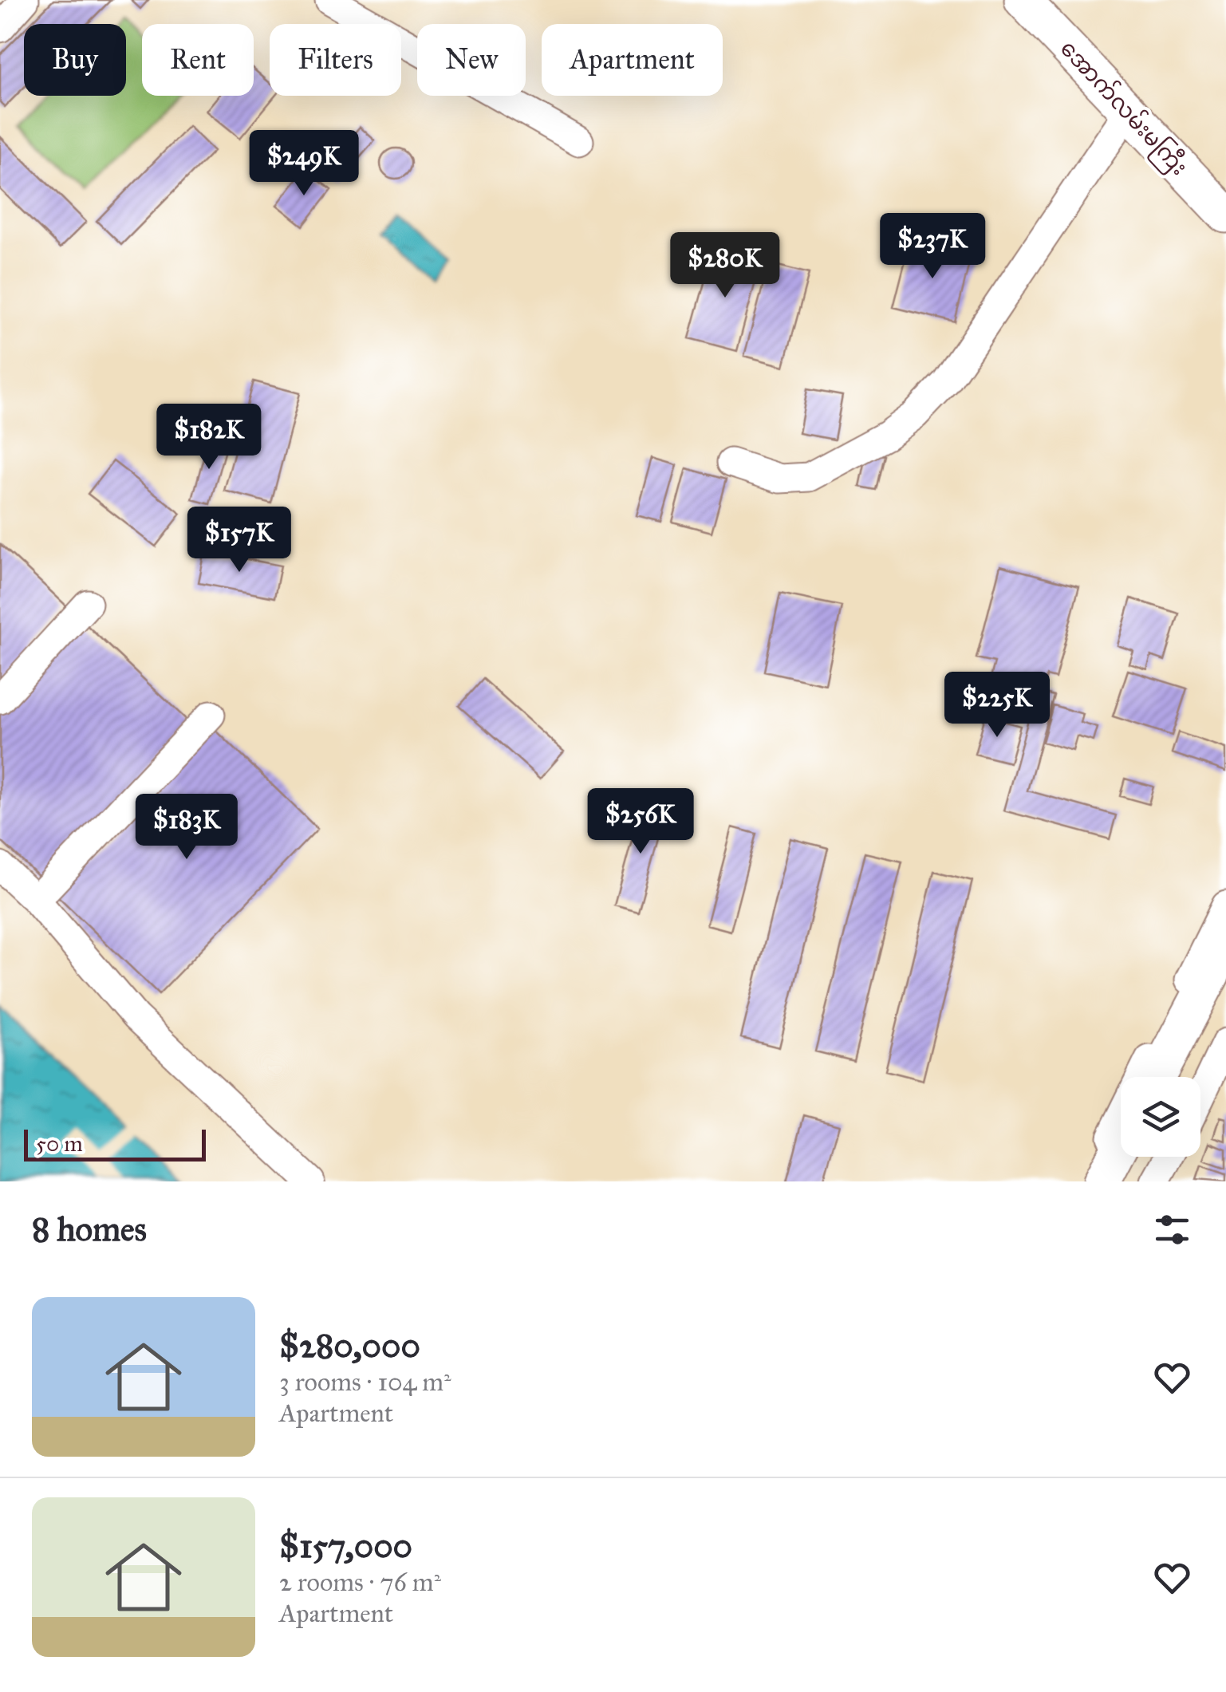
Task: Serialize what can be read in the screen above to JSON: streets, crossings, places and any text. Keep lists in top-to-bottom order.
{
  "streets": {
    "main road": ["အောက်လမ်းမကြီး"]
  },
  "scale_bar": "50 m",
  "page": {
    "chip": [
      "Buy",
      "Rent",
      "Filters",
      "New",
      "Apartment"
    ],
    "price": [
      "$249K",
      "$237K",
      "$280K",
      "$182K",
      "$157K",
      "$225K",
      "$256K",
      "$183K"
    ],
    "scale": "50 m",
    "heading": "8 homes",
    "list": [
      {
        "name": "$280,000",
        "note": "3 rooms · 104 m² · Apartment"
      },
      {
        "name": "$157,000",
        "note": "2 rooms · 76 m² · Apartment"
      }
    ]
  }
}
